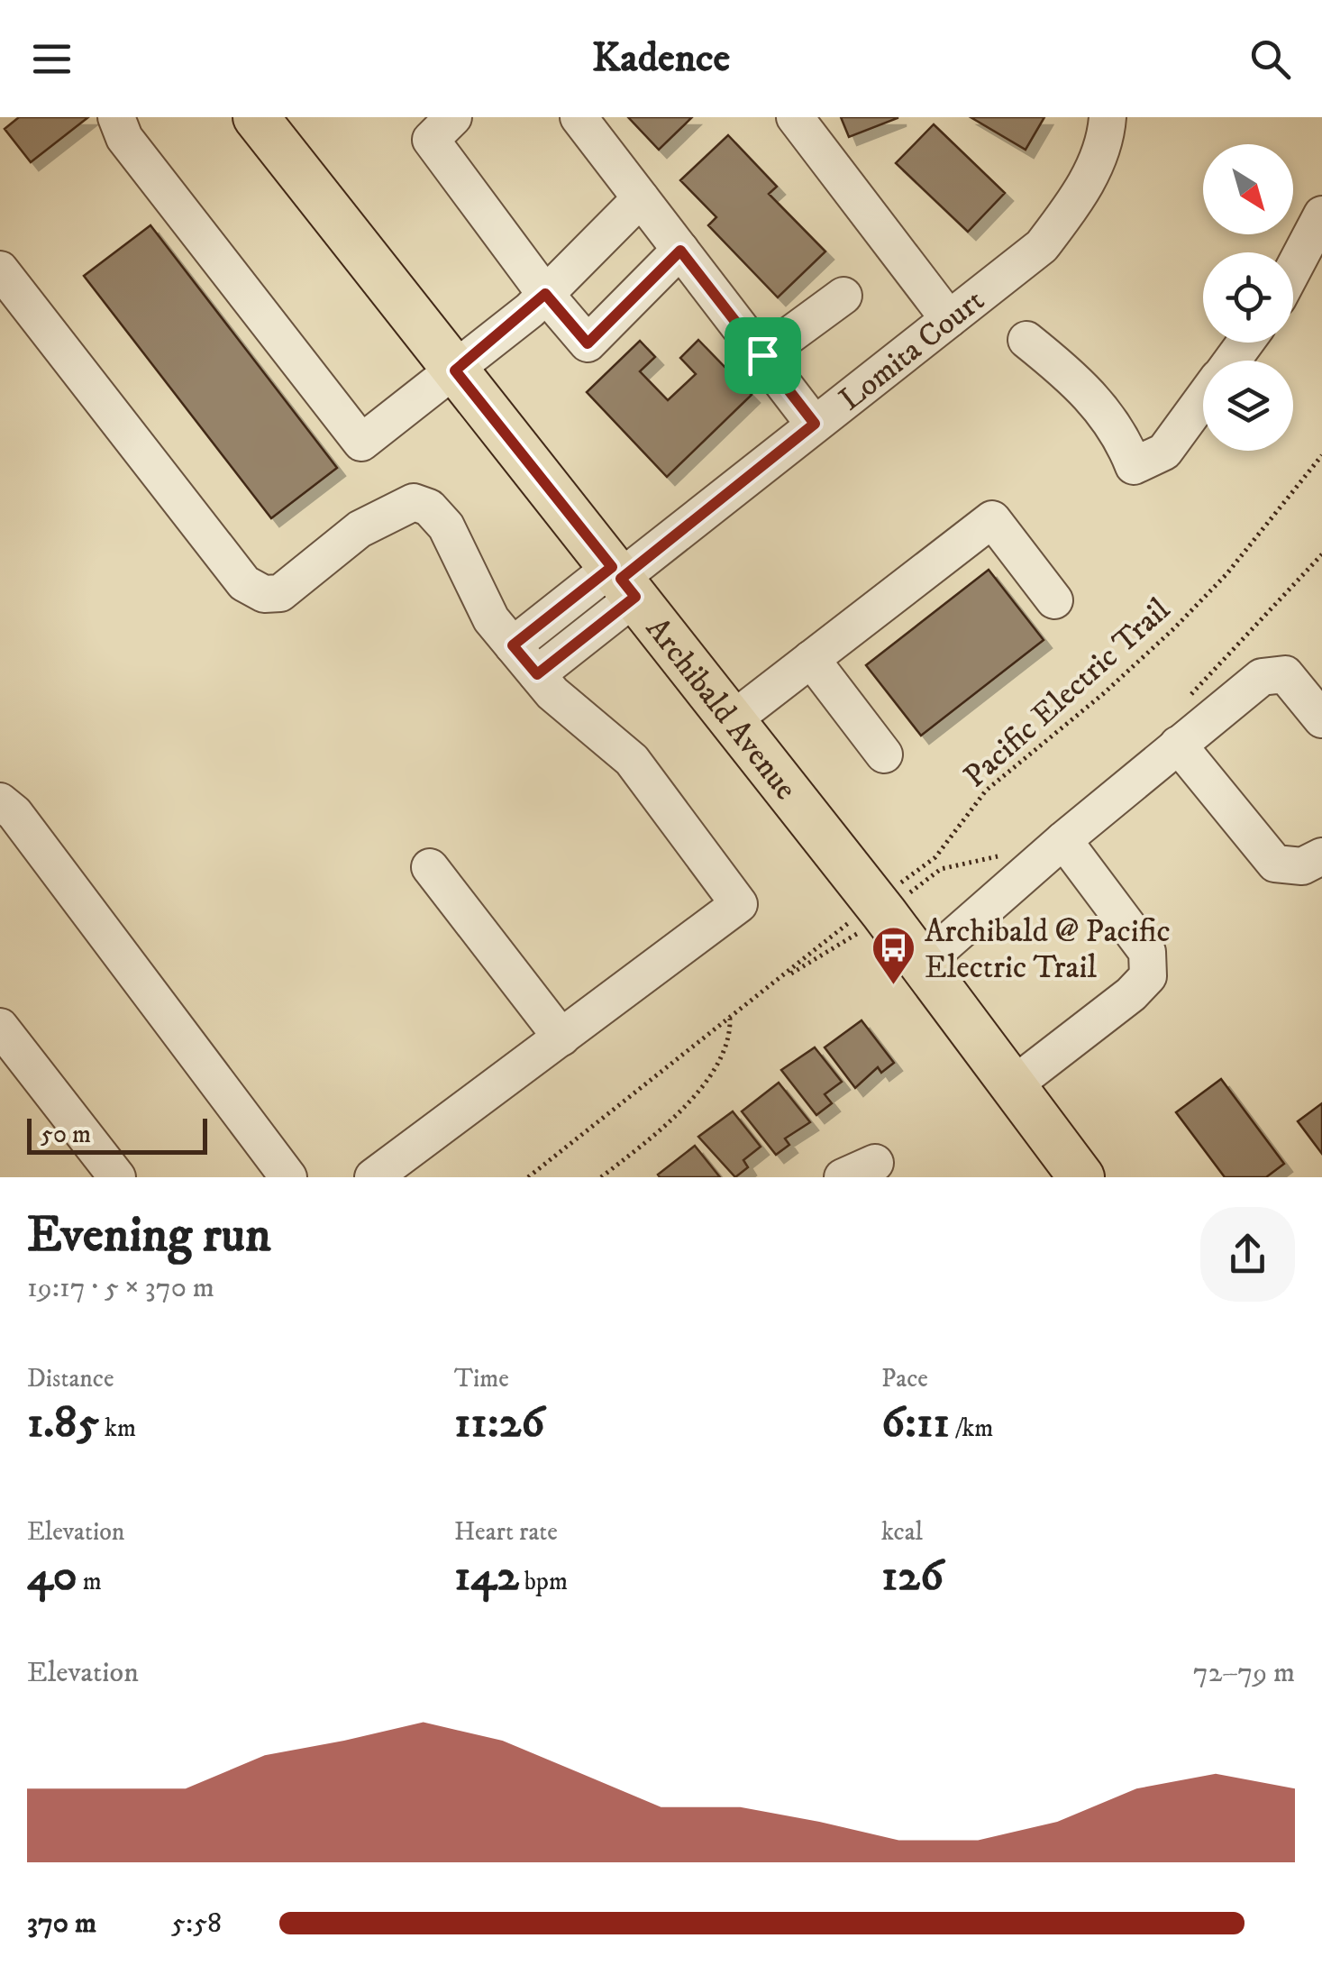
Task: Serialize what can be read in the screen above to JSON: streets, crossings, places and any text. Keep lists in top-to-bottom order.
{
  "streets": {
    "main road": ["Archibald Avenue"],
    "street": ["Lomita Court"],
    "path": ["Pacific Electric Trail"]
  },
  "crossings": [
    ["Lomita Court", "Archibald Avenue"],
    ["Pacific Electric Trail", "Archibald Avenue"]
  ],
  "places": {
    "bus stop": ["Archibald @ Pacific Electric Trail"]
  },
  "scale_bar": "50 m",
  "north": "bottom right",
  "page": {
    "header": "Kadence",
    "scale": "50 m",
    "heading": ["Evening run", "19:17 · 5 × 370 m"],
    "stats": [
      ["Distance", "1.85 km"],
      ["Time", "11:26"],
      ["Pace", "6:11 /km"],
      ["Elevation", "40 m"],
      ["Heart rate", "142 bpm"],
      ["kcal", "126"]
    ],
    "chart": ["Elevation", "72–79 m"],
    "list": [
      {
        "name": "370 m",
        "note": "5:58"
      }
    ]
  }
}
